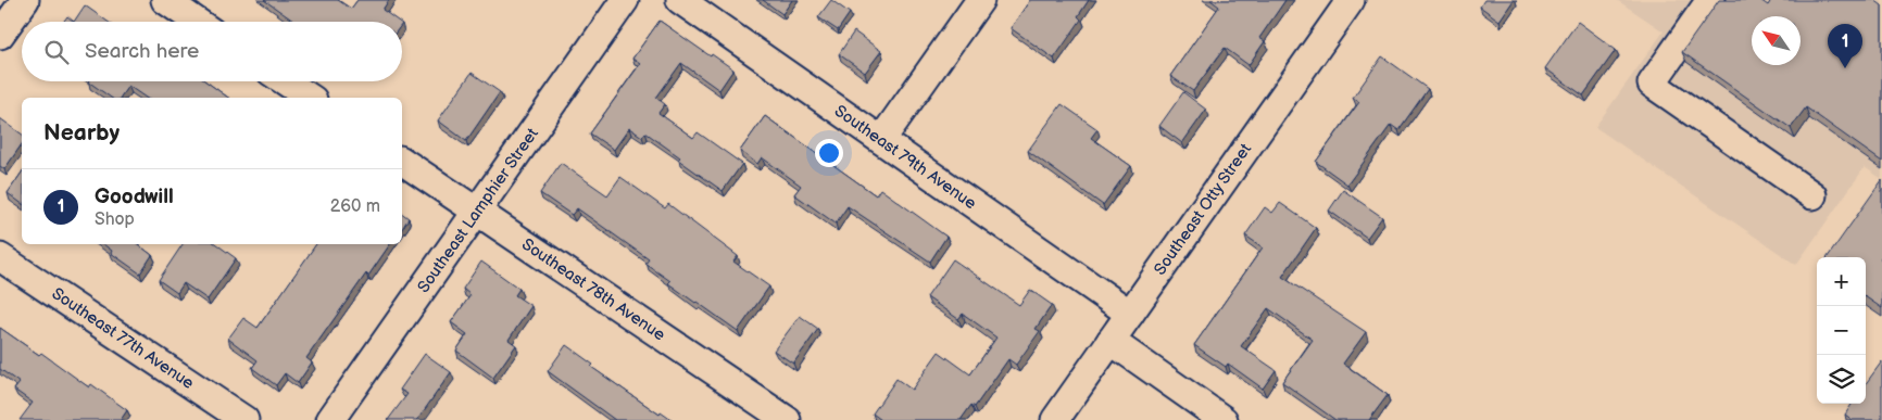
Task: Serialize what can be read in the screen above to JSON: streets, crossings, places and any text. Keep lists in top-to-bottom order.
{
  "streets": {
    "street": [
      "Southeast 79th Avenue",
      "Southeast Otty Street",
      "Southeast Lamphier Street",
      "Southeast 78th Avenue",
      "Southeast 77th Avenue"
    ]
  },
  "crossings": [
    ["Southeast 79th Avenue", "Southeast Otty Street"],
    ["Southeast Lamphier Street", "Southeast 78th Avenue"]
  ],
  "north": "top left",
  "page": {
    "search": "Search here",
    "pins": "1",
    "heading": "Nearby",
    "list": [
      {
        "mark": "1",
        "name": "Goodwill",
        "note": "Shop",
        "value": "260 m"
      }
    ],
    "map_buttons": ["+", "−"]
  }
}
